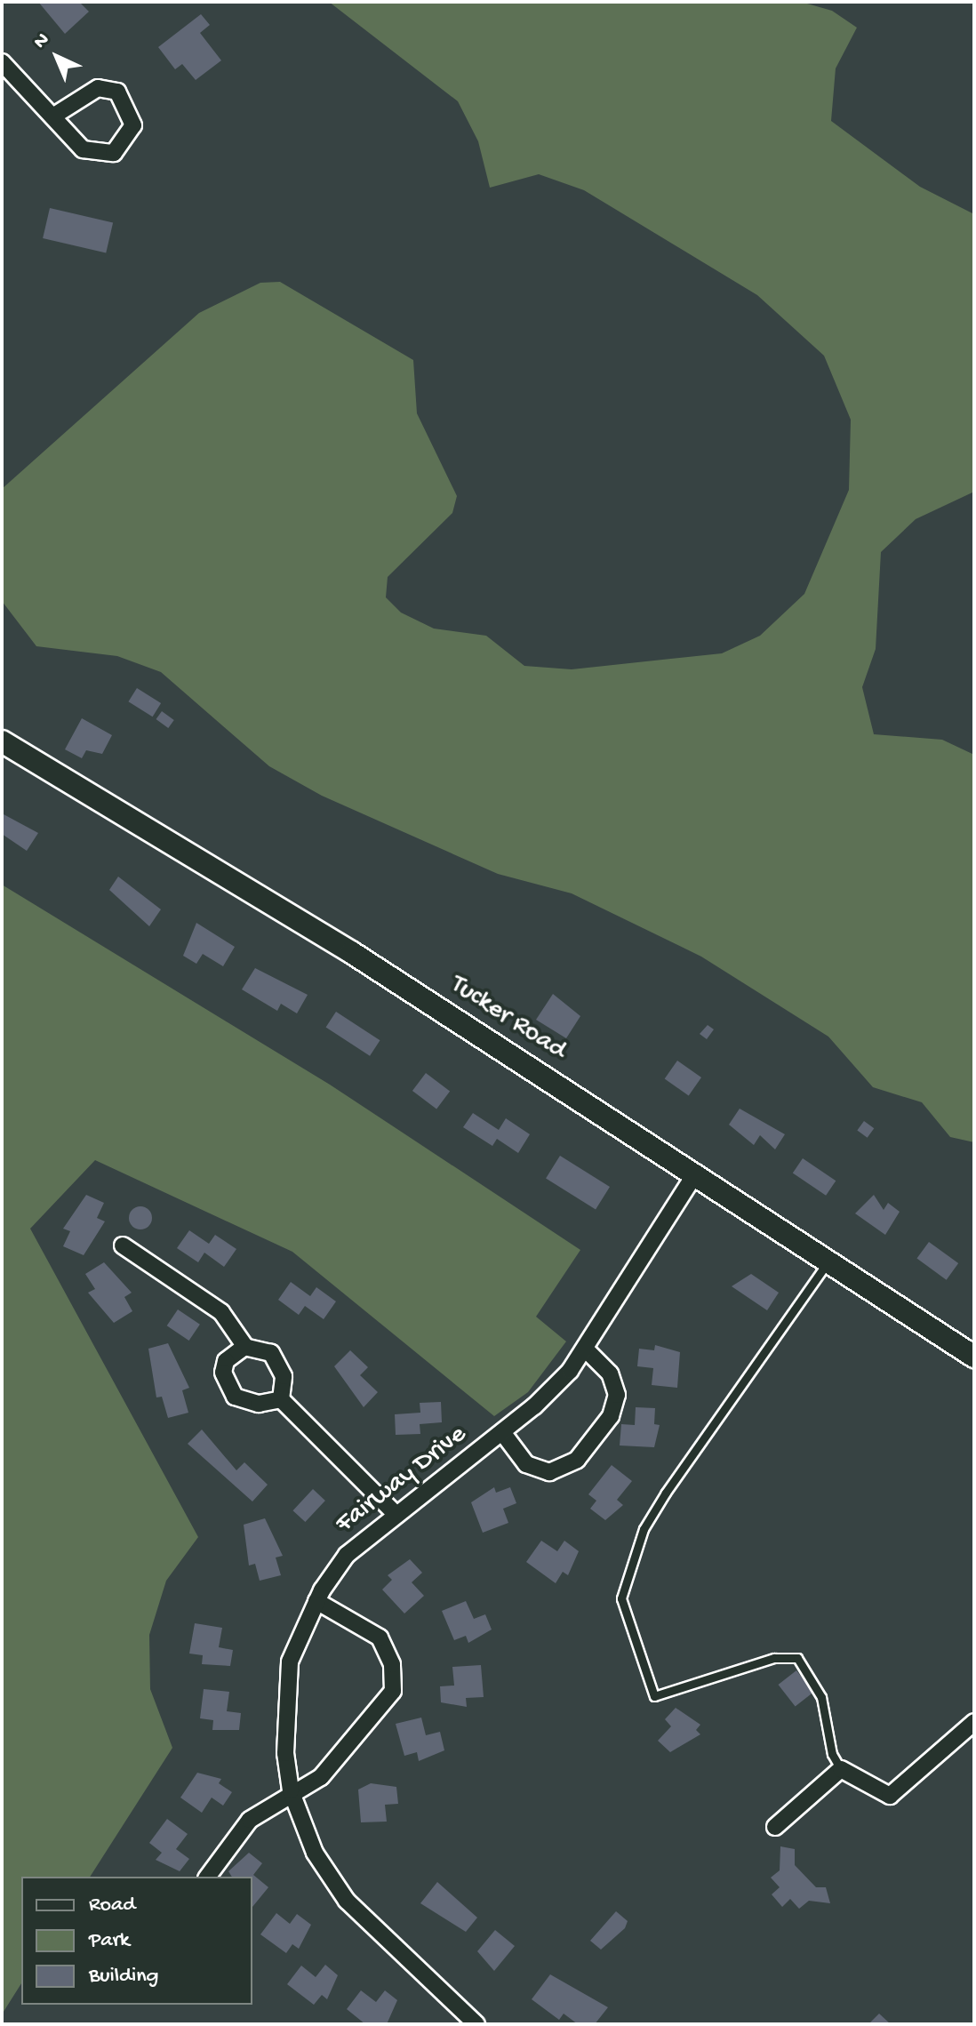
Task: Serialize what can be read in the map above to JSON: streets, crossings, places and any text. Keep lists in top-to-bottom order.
{
  "streets": {
    "main road": ["Tucker Road"],
    "street": ["Fairway Drive"]
  },
  "crossings": [
    ["Tucker Road", "Fairway Drive"]
  ],
  "legend": ["Road", "Park", "Building"],
  "north": "top left"
}
